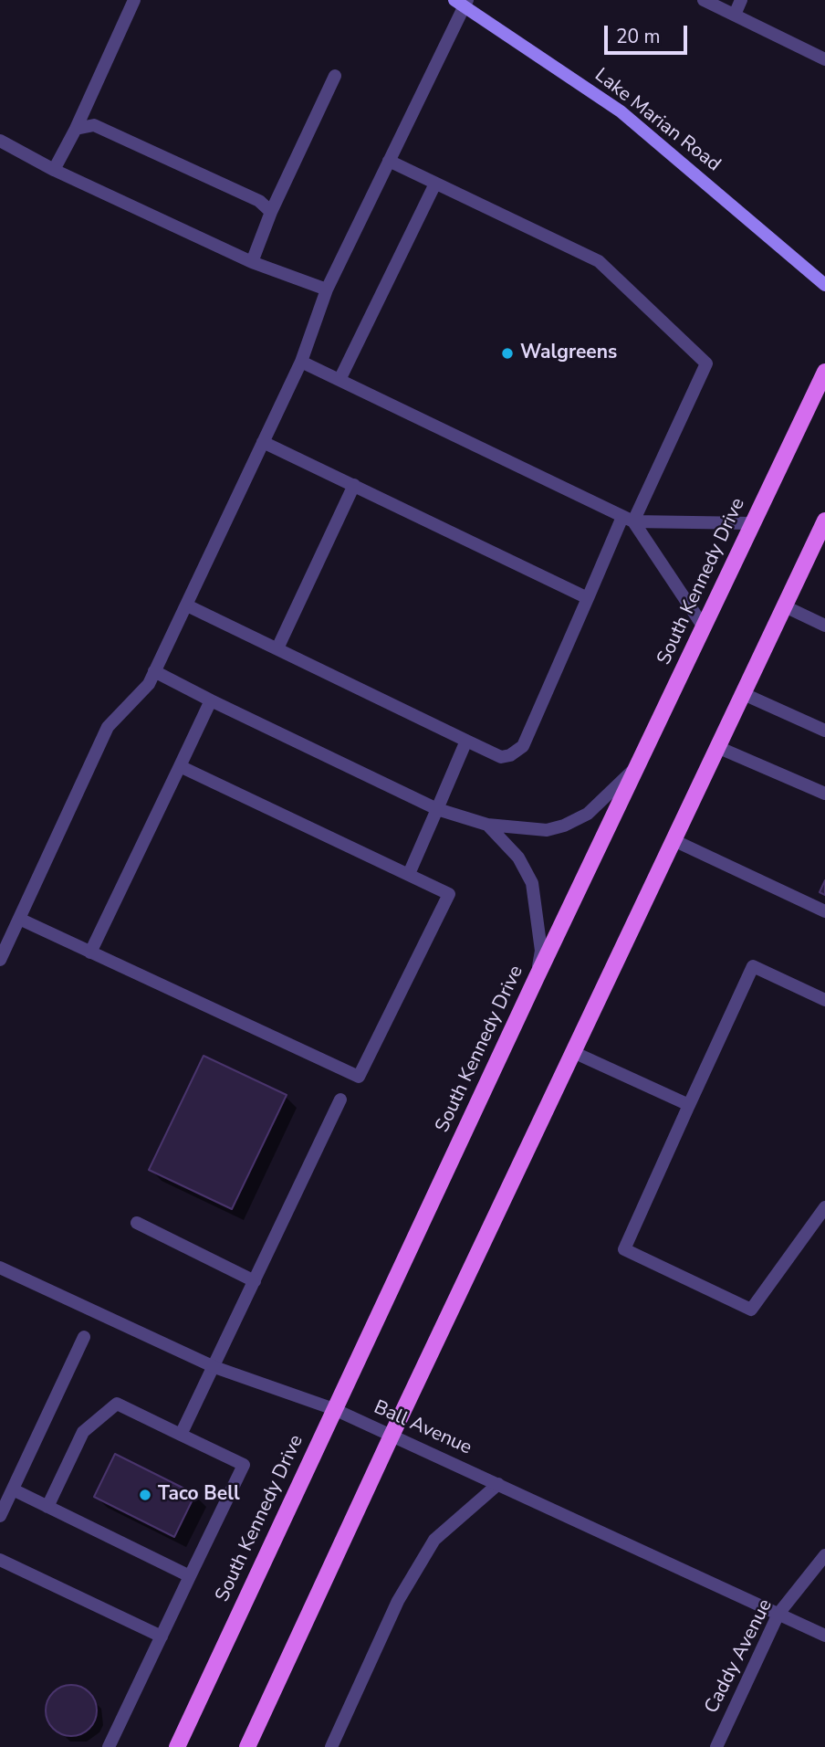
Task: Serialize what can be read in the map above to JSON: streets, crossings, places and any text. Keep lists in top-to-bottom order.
{
  "streets": {
    "main road": ["South Kennedy Drive"],
    "street": ["Lake Marian Road", "Ball Avenue", "Caddy Avenue"]
  },
  "crossings": [
    ["South Kennedy Drive", "Ball Avenue"],
    ["Ball Avenue", "Caddy Avenue"]
  ],
  "places": ["Walgreens", "Taco Bell"],
  "scale_bar": "20 m"
}
